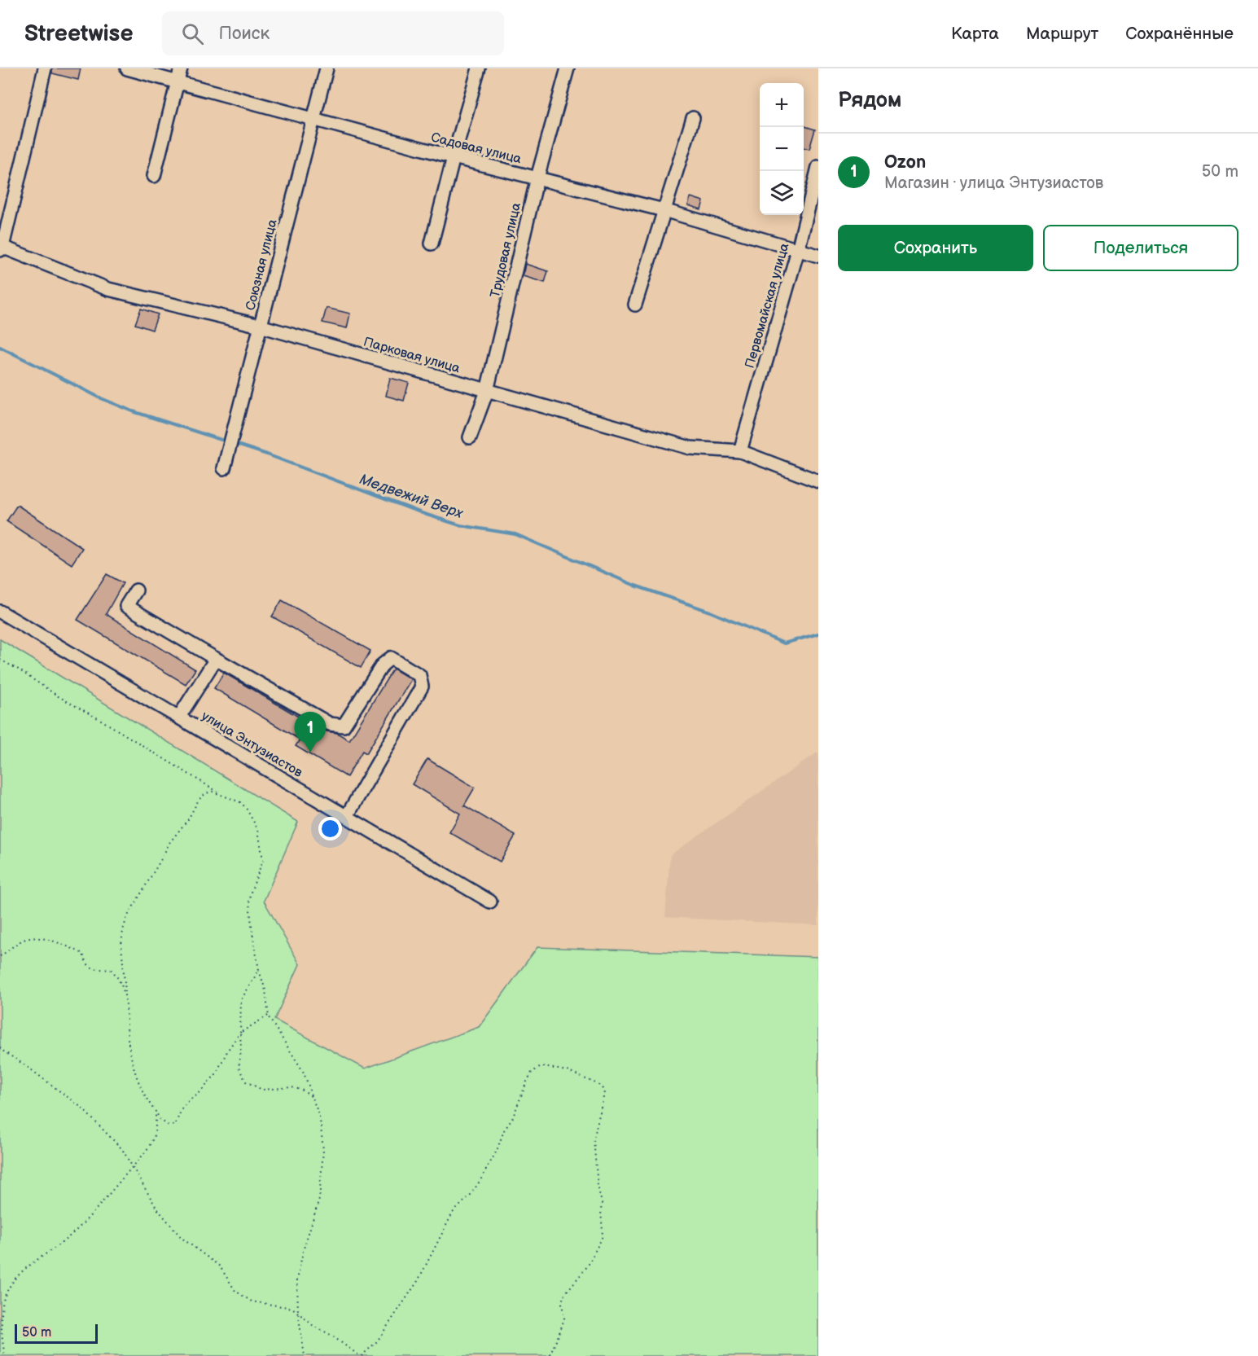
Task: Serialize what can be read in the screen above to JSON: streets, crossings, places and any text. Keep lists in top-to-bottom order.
{
  "streets": {
    "street": [
      "Садовая улица",
      "Трудовая улица",
      "Союзная улица",
      "Первомайская улица",
      "Парковая улица",
      "улица Энтузиастов"
    ]
  },
  "crossings": [
    ["Садовая улица", "Трудовая улица"],
    ["Садовая улица", "Союзная улица"],
    ["Садовая улица", "Первомайская улица"],
    ["Трудовая улица", "Парковая улица"],
    ["Союзная улица", "Парковая улица"],
    ["Первомайская улица", "Парковая улица"]
  ],
  "water": ["Медвежий Верх"],
  "scale_bar": "50 m",
  "page": {
    "header": "Streetwise",
    "search": "Поиск",
    "nav": ["Карта", "Маршрут", "Сохранённые"],
    "heading": "Рядом",
    "map_buttons": ["+", "−"],
    "list": [
      {
        "mark": "1",
        "name": "Ozon",
        "note": "Магазин · улица Энтузиастов",
        "value": "50 m"
      }
    ],
    "buttons": ["Сохранить", "Поделиться"],
    "pins": "1",
    "scale": "50 m"
  }
}
